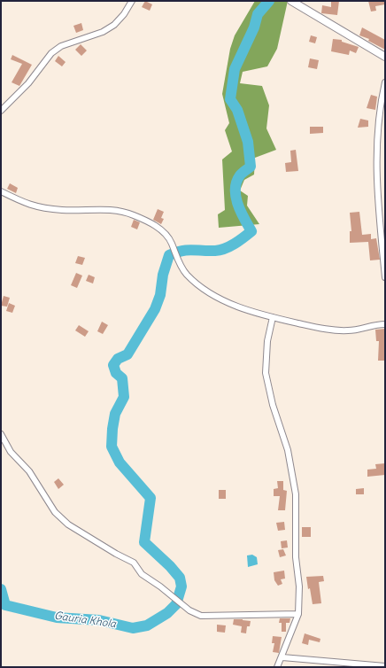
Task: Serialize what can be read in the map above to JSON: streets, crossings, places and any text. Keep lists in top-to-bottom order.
{
  "water": ["Gauria Khola"]
}
